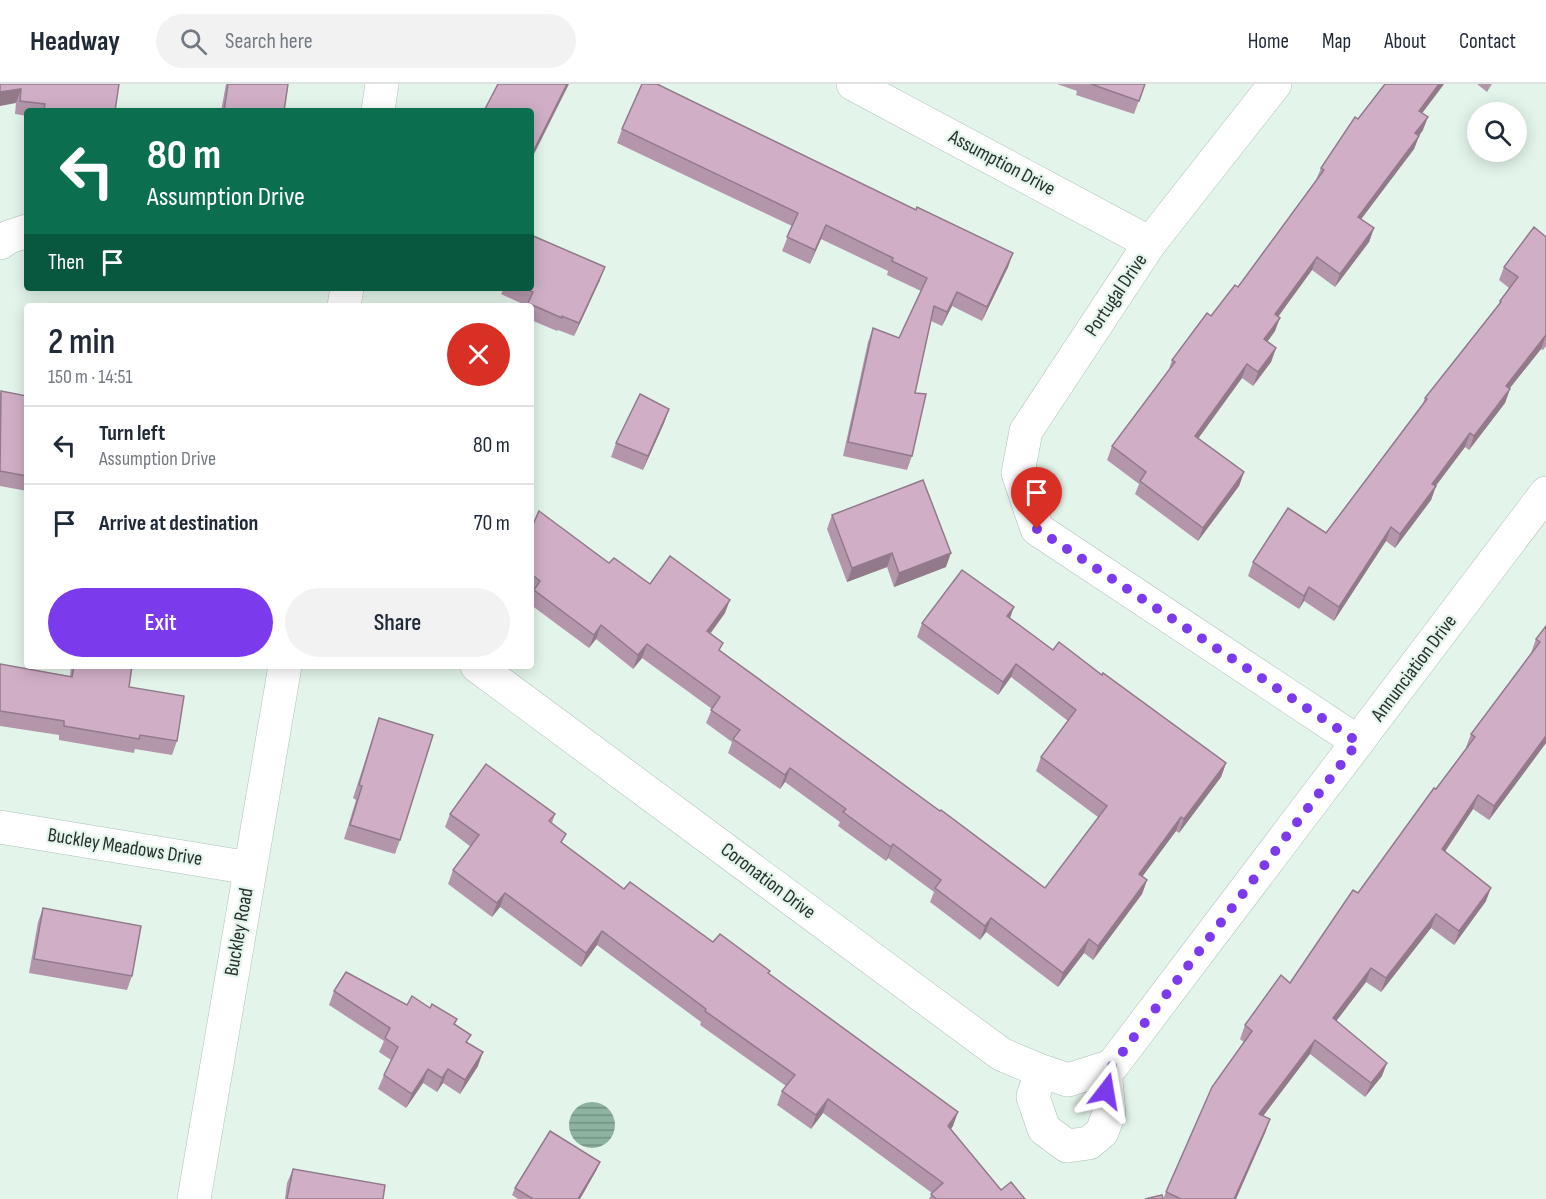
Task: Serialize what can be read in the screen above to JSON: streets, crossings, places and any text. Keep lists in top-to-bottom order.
{
  "streets": {
    "street": [
      "Assumption Drive",
      "Portugal Drive",
      "Annunciation Drive",
      "Buckley Meadows Drive",
      "Coronation Drive",
      "Buckley Road"
    ]
  },
  "crossings": [
    ["Assumption Drive", "Portugal Drive"],
    ["Portugal Drive", "Annunciation Drive"],
    ["Annunciation Drive", "Coronation Drive"],
    ["Buckley Meadows Drive", "Buckley Road"]
  ],
  "page": {
    "header": "Headway",
    "search": "Search here",
    "nav": [
      "Home",
      "Map",
      "About",
      "Contact"
    ],
    "turn": ["80 m", "Assumption Drive"],
    "then": "Then",
    "heading": ["2 min", "150 m · 14:51"],
    "list": [
      {
        "name": "Turn left",
        "note": "Assumption Drive",
        "value": "80 m"
      },
      {
        "name": "Arrive at destination",
        "value": "70 m"
      }
    ],
    "buttons": ["Exit", "Share"]
  }
}
